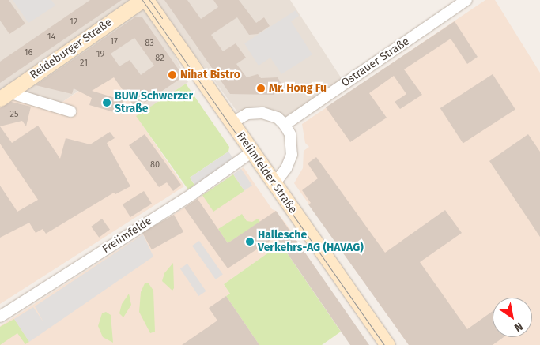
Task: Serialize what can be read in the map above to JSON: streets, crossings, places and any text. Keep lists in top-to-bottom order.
{
  "streets": {
    "street": [
      "Reideburger Straße",
      "Ostrauer Straße",
      "Freiimfelder Straße",
      "Freiimfelde"
    ]
  },
  "crossings": [
    ["Freiimfelder Straße", "Freiimfelde"]
  ],
  "places": [
    "Nihat Bistro",
    "Mr. Hong Fu",
    "BUW Schwerzer Straße",
    "Hallesche Verkehrs-AG (HAVAG)"
  ],
  "house_numbers": [
    "12",
    "14",
    "17",
    "83",
    "16",
    "19",
    "82",
    "21",
    "25",
    "80"
  ],
  "north": "bottom right"
}
